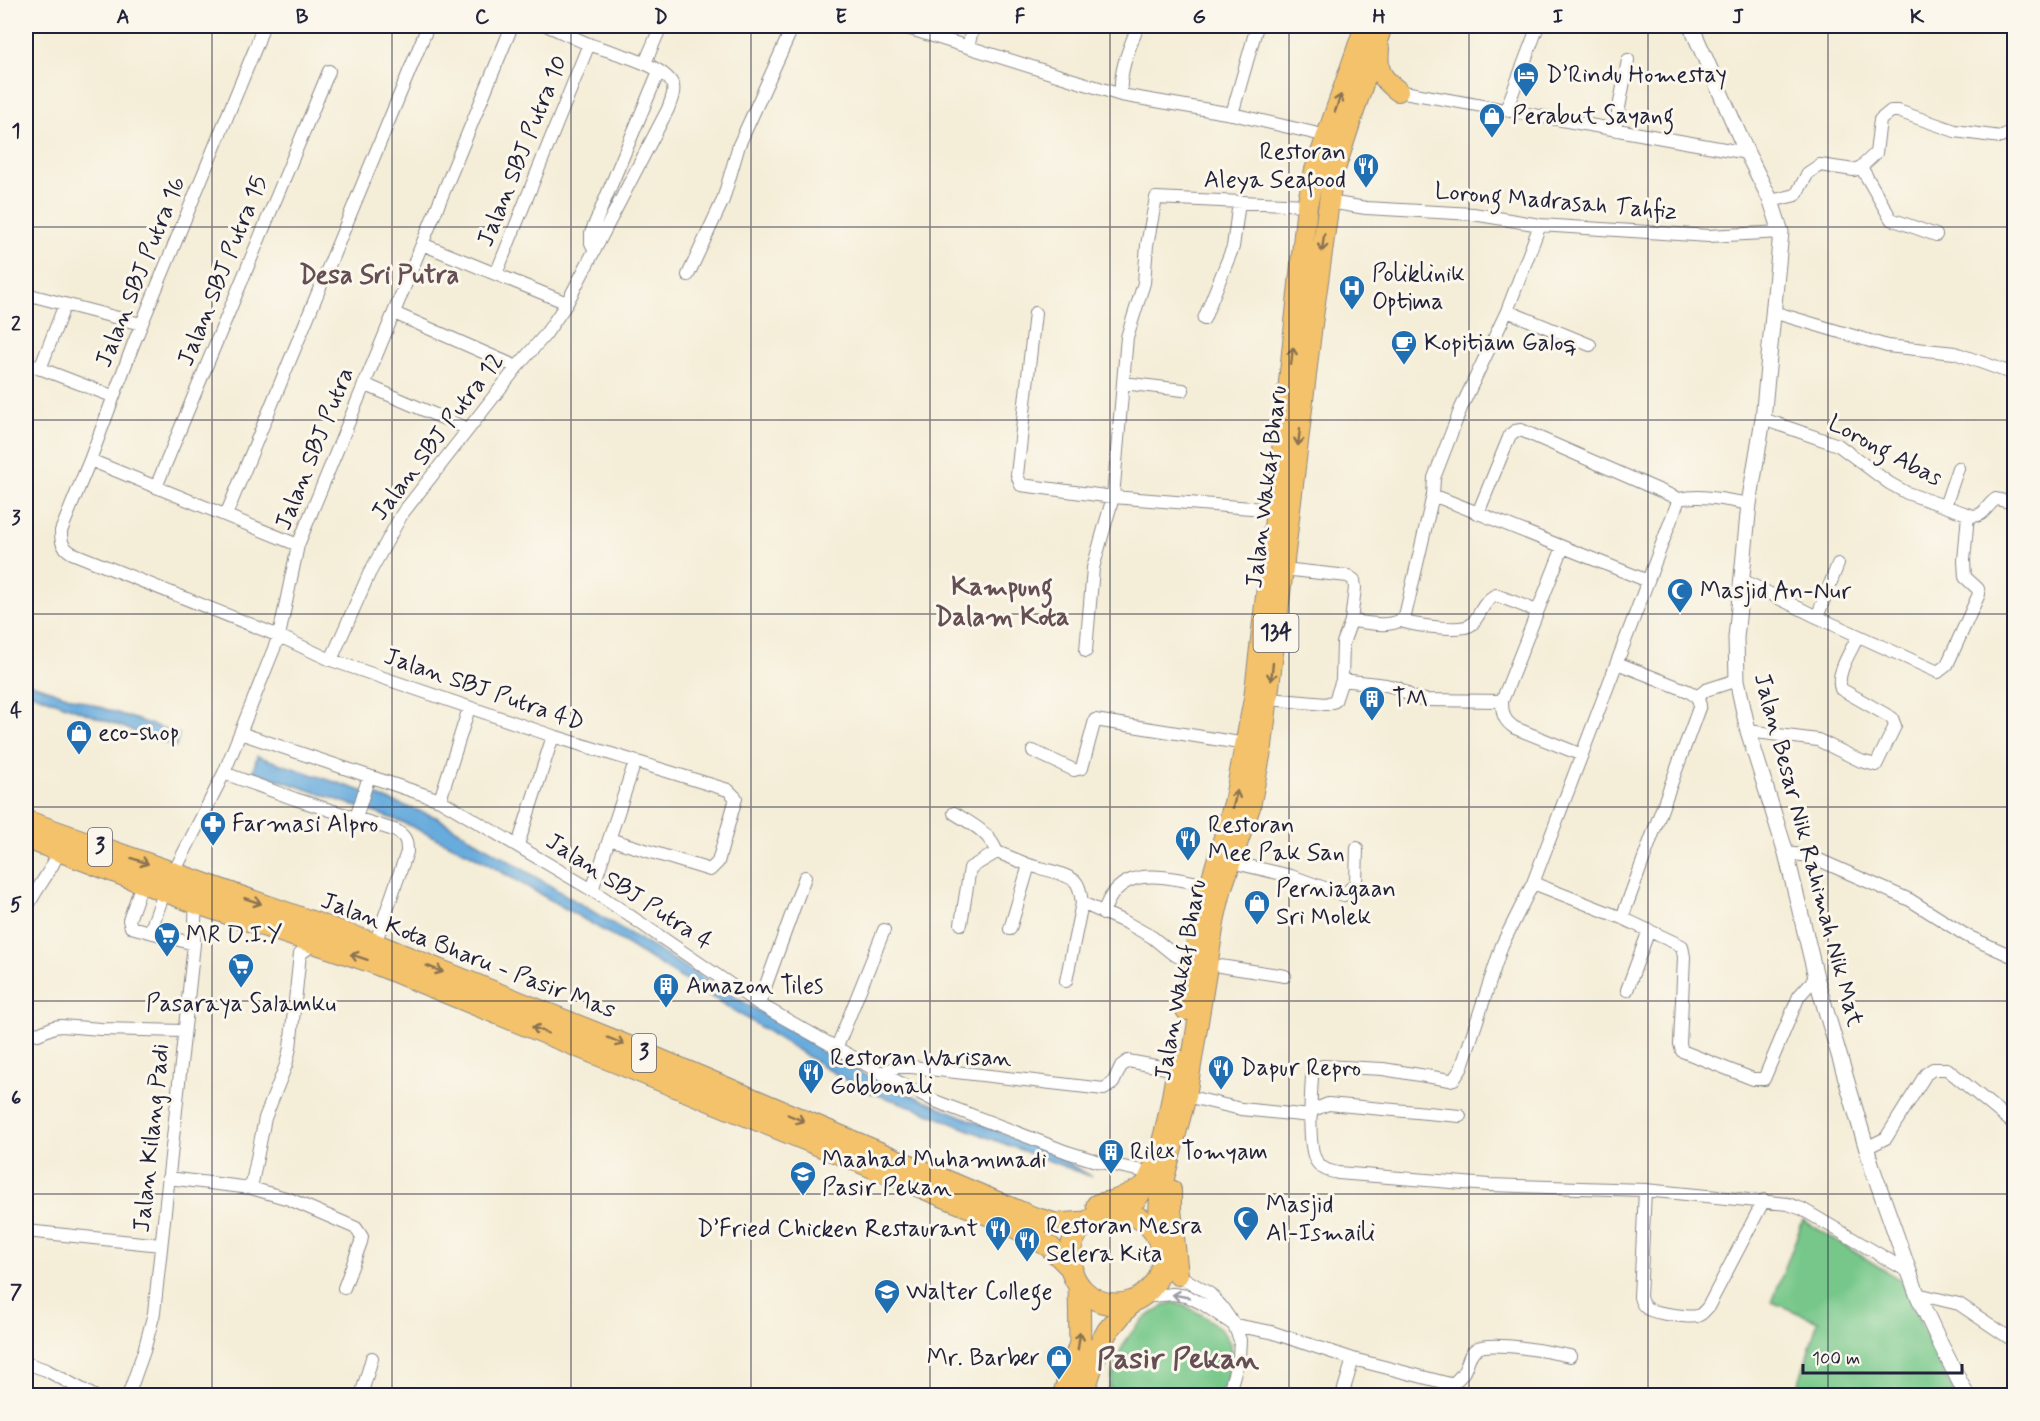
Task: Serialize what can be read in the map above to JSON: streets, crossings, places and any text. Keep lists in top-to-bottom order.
{
  "streets": {
    "highway": ["3", "Jalan Kota Bharu - Pasir Mas"],
    "main road": ["Jalan Wakaf Bharu", "134"],
    "street": [
      "Jalan SBJ Putra 10",
      "Lorong Madrasah Tahfiz",
      "Jalan SBJ Putra 15",
      "Jalan SBJ Putra 16",
      "Jalan SBJ Putra 12",
      "Jalan SBJ Putra",
      "Lorong Abas",
      "Jalan SBJ Putra 4D",
      "Jalan Besar Nik Rahimah Nik Mat",
      "Jalan SBJ Putra 4",
      "Jalan Kilang Padi"
    ]
  },
  "crossings": [
    ["Lorong Madrasah Tahfiz", "Jalan Wakaf Bharu"],
    ["Lorong Madrasah Tahfiz", "Jalan Besar Nik Rahimah Nik Mat"],
    ["Jalan SBJ Putra 16", "Jalan SBJ Putra 4D"],
    ["Jalan SBJ Putra 12", "Jalan SBJ Putra 4D"],
    ["Jalan SBJ Putra", "Jalan SBJ Putra 4D"],
    ["Jalan SBJ Putra", "Jalan SBJ Putra 4"],
    ["Jalan SBJ Putra", "Jalan Kota Bharu - Pasir Mas"],
    ["Lorong Abas", "Jalan Besar Nik Rahimah Nik Mat"],
    ["Jalan Wakaf Bharu", "Jalan SBJ Putra 4"],
    ["Jalan Wakaf Bharu", "Jalan Kota Bharu - Pasir Mas"],
    ["Jalan Kota Bharu - Pasir Mas", "Jalan Kilang Padi"]
  ],
  "districts": ["Desa Sri Putra", "Kampung Dalam Kota", "Pasir Pekan"],
  "places": {
    "hotel": ["D’Rindu Homestay"],
    "shop": [
      "Perabut Sayang",
      "eco-shop",
      "Perniagaan Sri Molek",
      "Mr. Barber"
    ],
    "restaurant": [
      "Restoran Aleya Seafood",
      "Restoran Mee Pak San",
      "Dapur Repro",
      "Restoran Warisan Gobbonali",
      "D’Fried Chicken Restaurant",
      "Restoran Mesra Selera Kita"
    ],
    "hospital": ["Poliklinik Optima"],
    "cafe": ["Kopitiam Galoq"],
    "mosque": ["Masjid An-Nur", "Masjid Al-Ismaili"],
    "building": ["TM", "Amazon Tiles", "Rilex Tomyam"],
    "pharmacy": ["Farmasi Alpro"],
    "supermarket": ["MR D.I.Y", "Pasaraya Salamku"],
    "school or university": ["Maahad Muhammadi Pasir Pekan", "Walter College"]
  },
  "scale_bar": "100 m",
  "grid": {
    "columns": [
      "A",
      "B",
      "C",
      "D",
      "E",
      "F",
      "G",
      "H",
      "I",
      "J",
      "K"
    ],
    "rows": [
      "1",
      "2",
      "3",
      "4",
      "5",
      "6",
      "7"
    ]
  }
}
